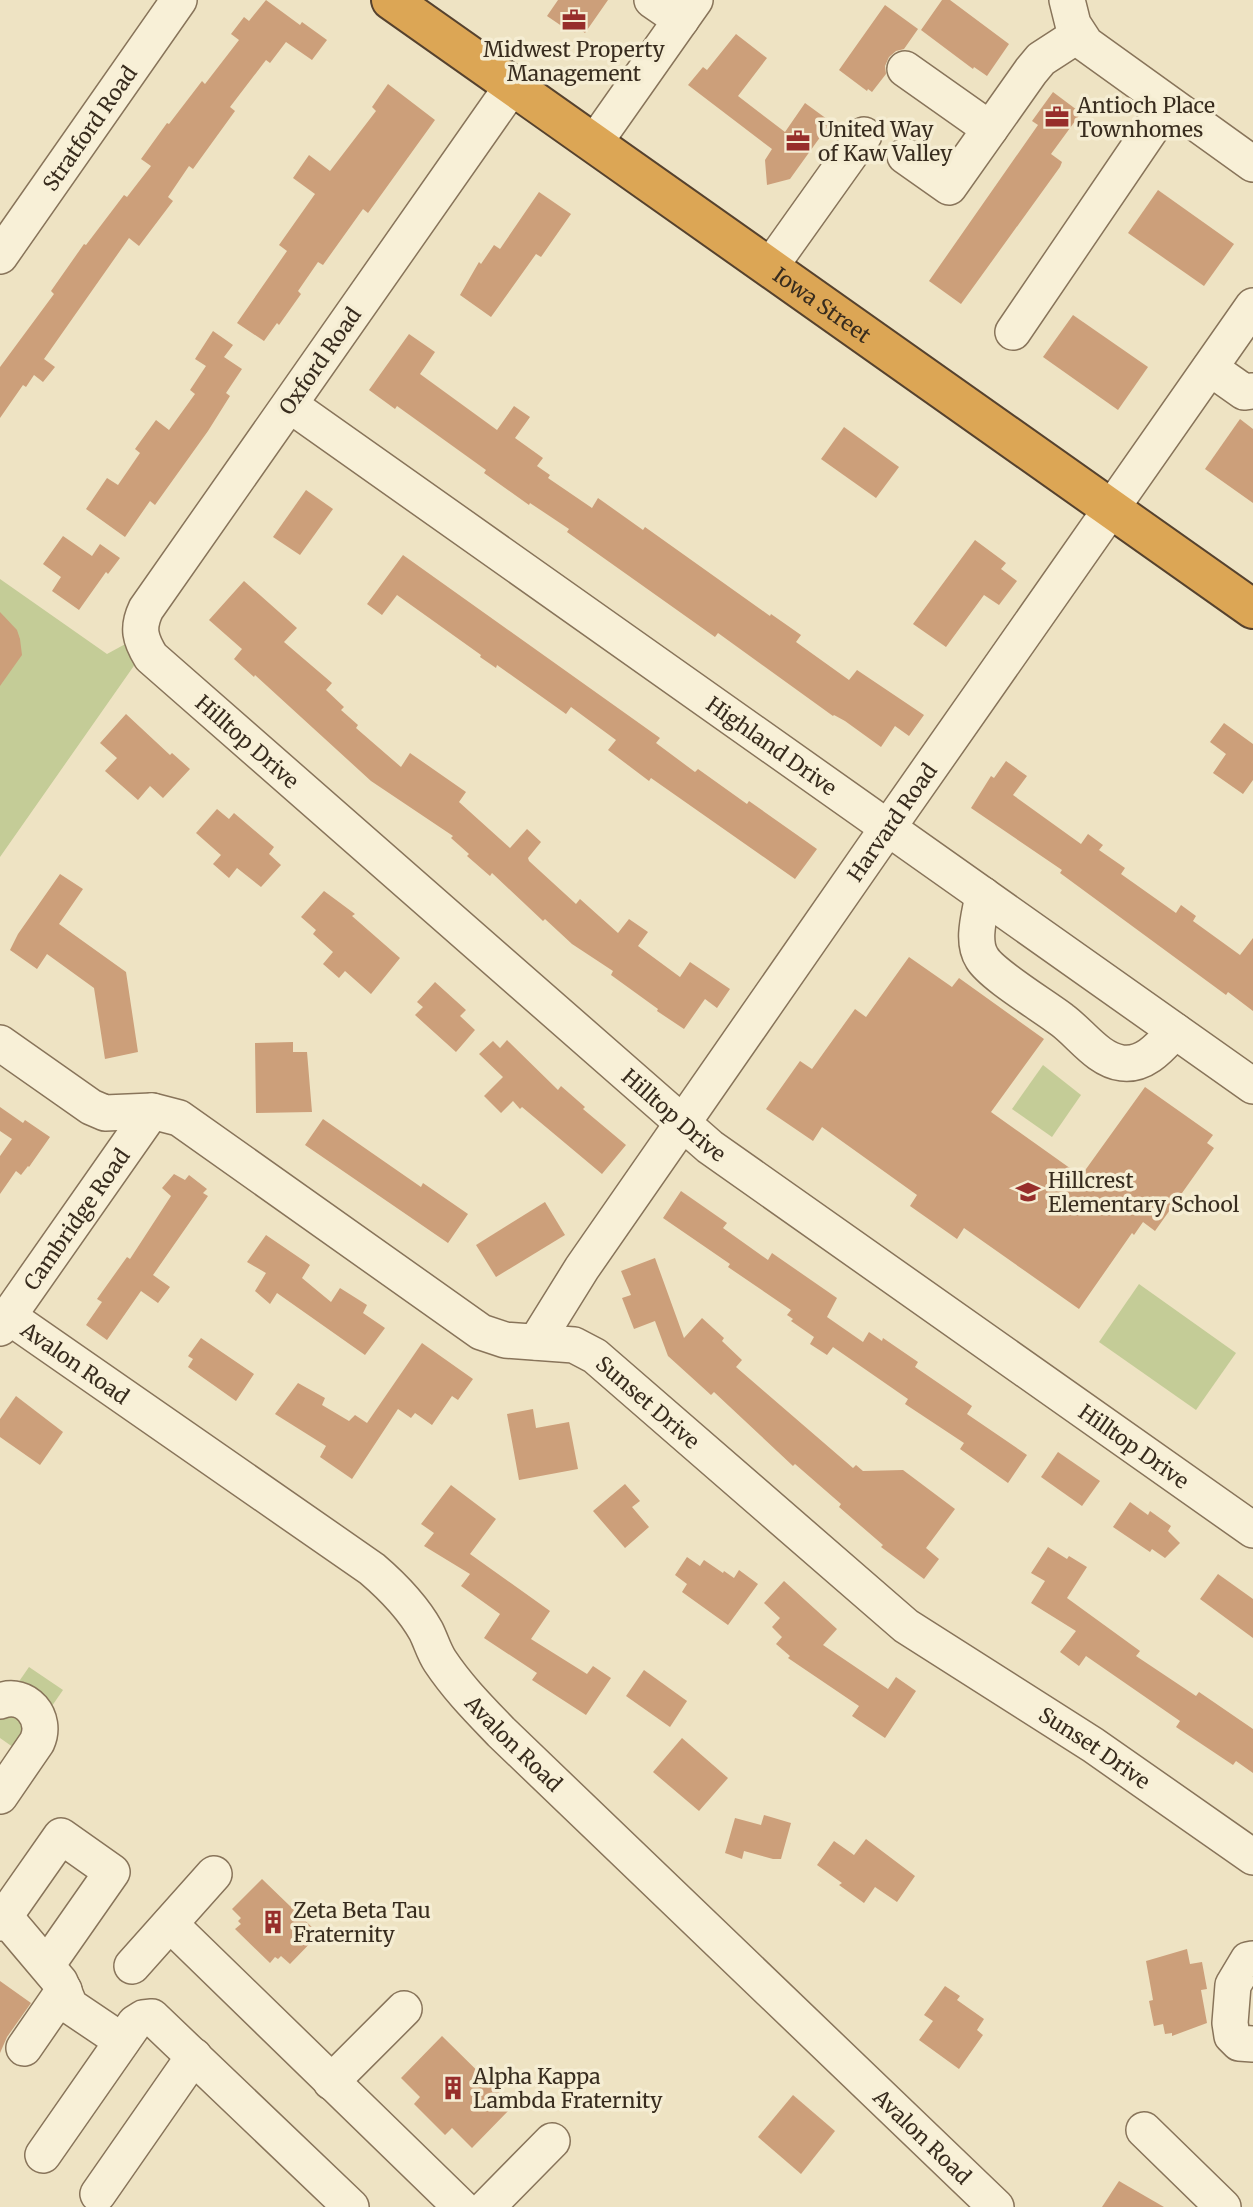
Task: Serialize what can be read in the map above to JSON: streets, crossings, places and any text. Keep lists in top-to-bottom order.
{
  "streets": {
    "highway": ["Iowa Street"],
    "street": [
      "Stratford Road",
      "Oxford Road",
      "Hilltop Drive",
      "Highland Drive",
      "Harvard Road",
      "Cambridge Road",
      "Avalon Road",
      "Sunset Drive"
    ]
  },
  "crossings": [
    ["Iowa Street", "Oxford Road"],
    ["Iowa Street", "Harvard Road"],
    ["Oxford Road", "Hilltop Drive"],
    ["Oxford Road", "Highland Drive"],
    ["Hilltop Drive", "Harvard Road"],
    ["Highland Drive", "Harvard Road"],
    ["Harvard Road", "Sunset Drive"],
    ["Cambridge Road", "Avalon Road"],
    ["Cambridge Road", "Sunset Drive"]
  ],
  "places": {
    "office": ["Midwest Property Management", "Antioch Place Townhomes", "United Way of Kaw Valley"],
    "school or university": ["Hillcrest Elementary School"],
    "building": ["Zeta Beta Tau Fraternity", "Alpha Kappa Lambda Fraternity"]
  }
}
